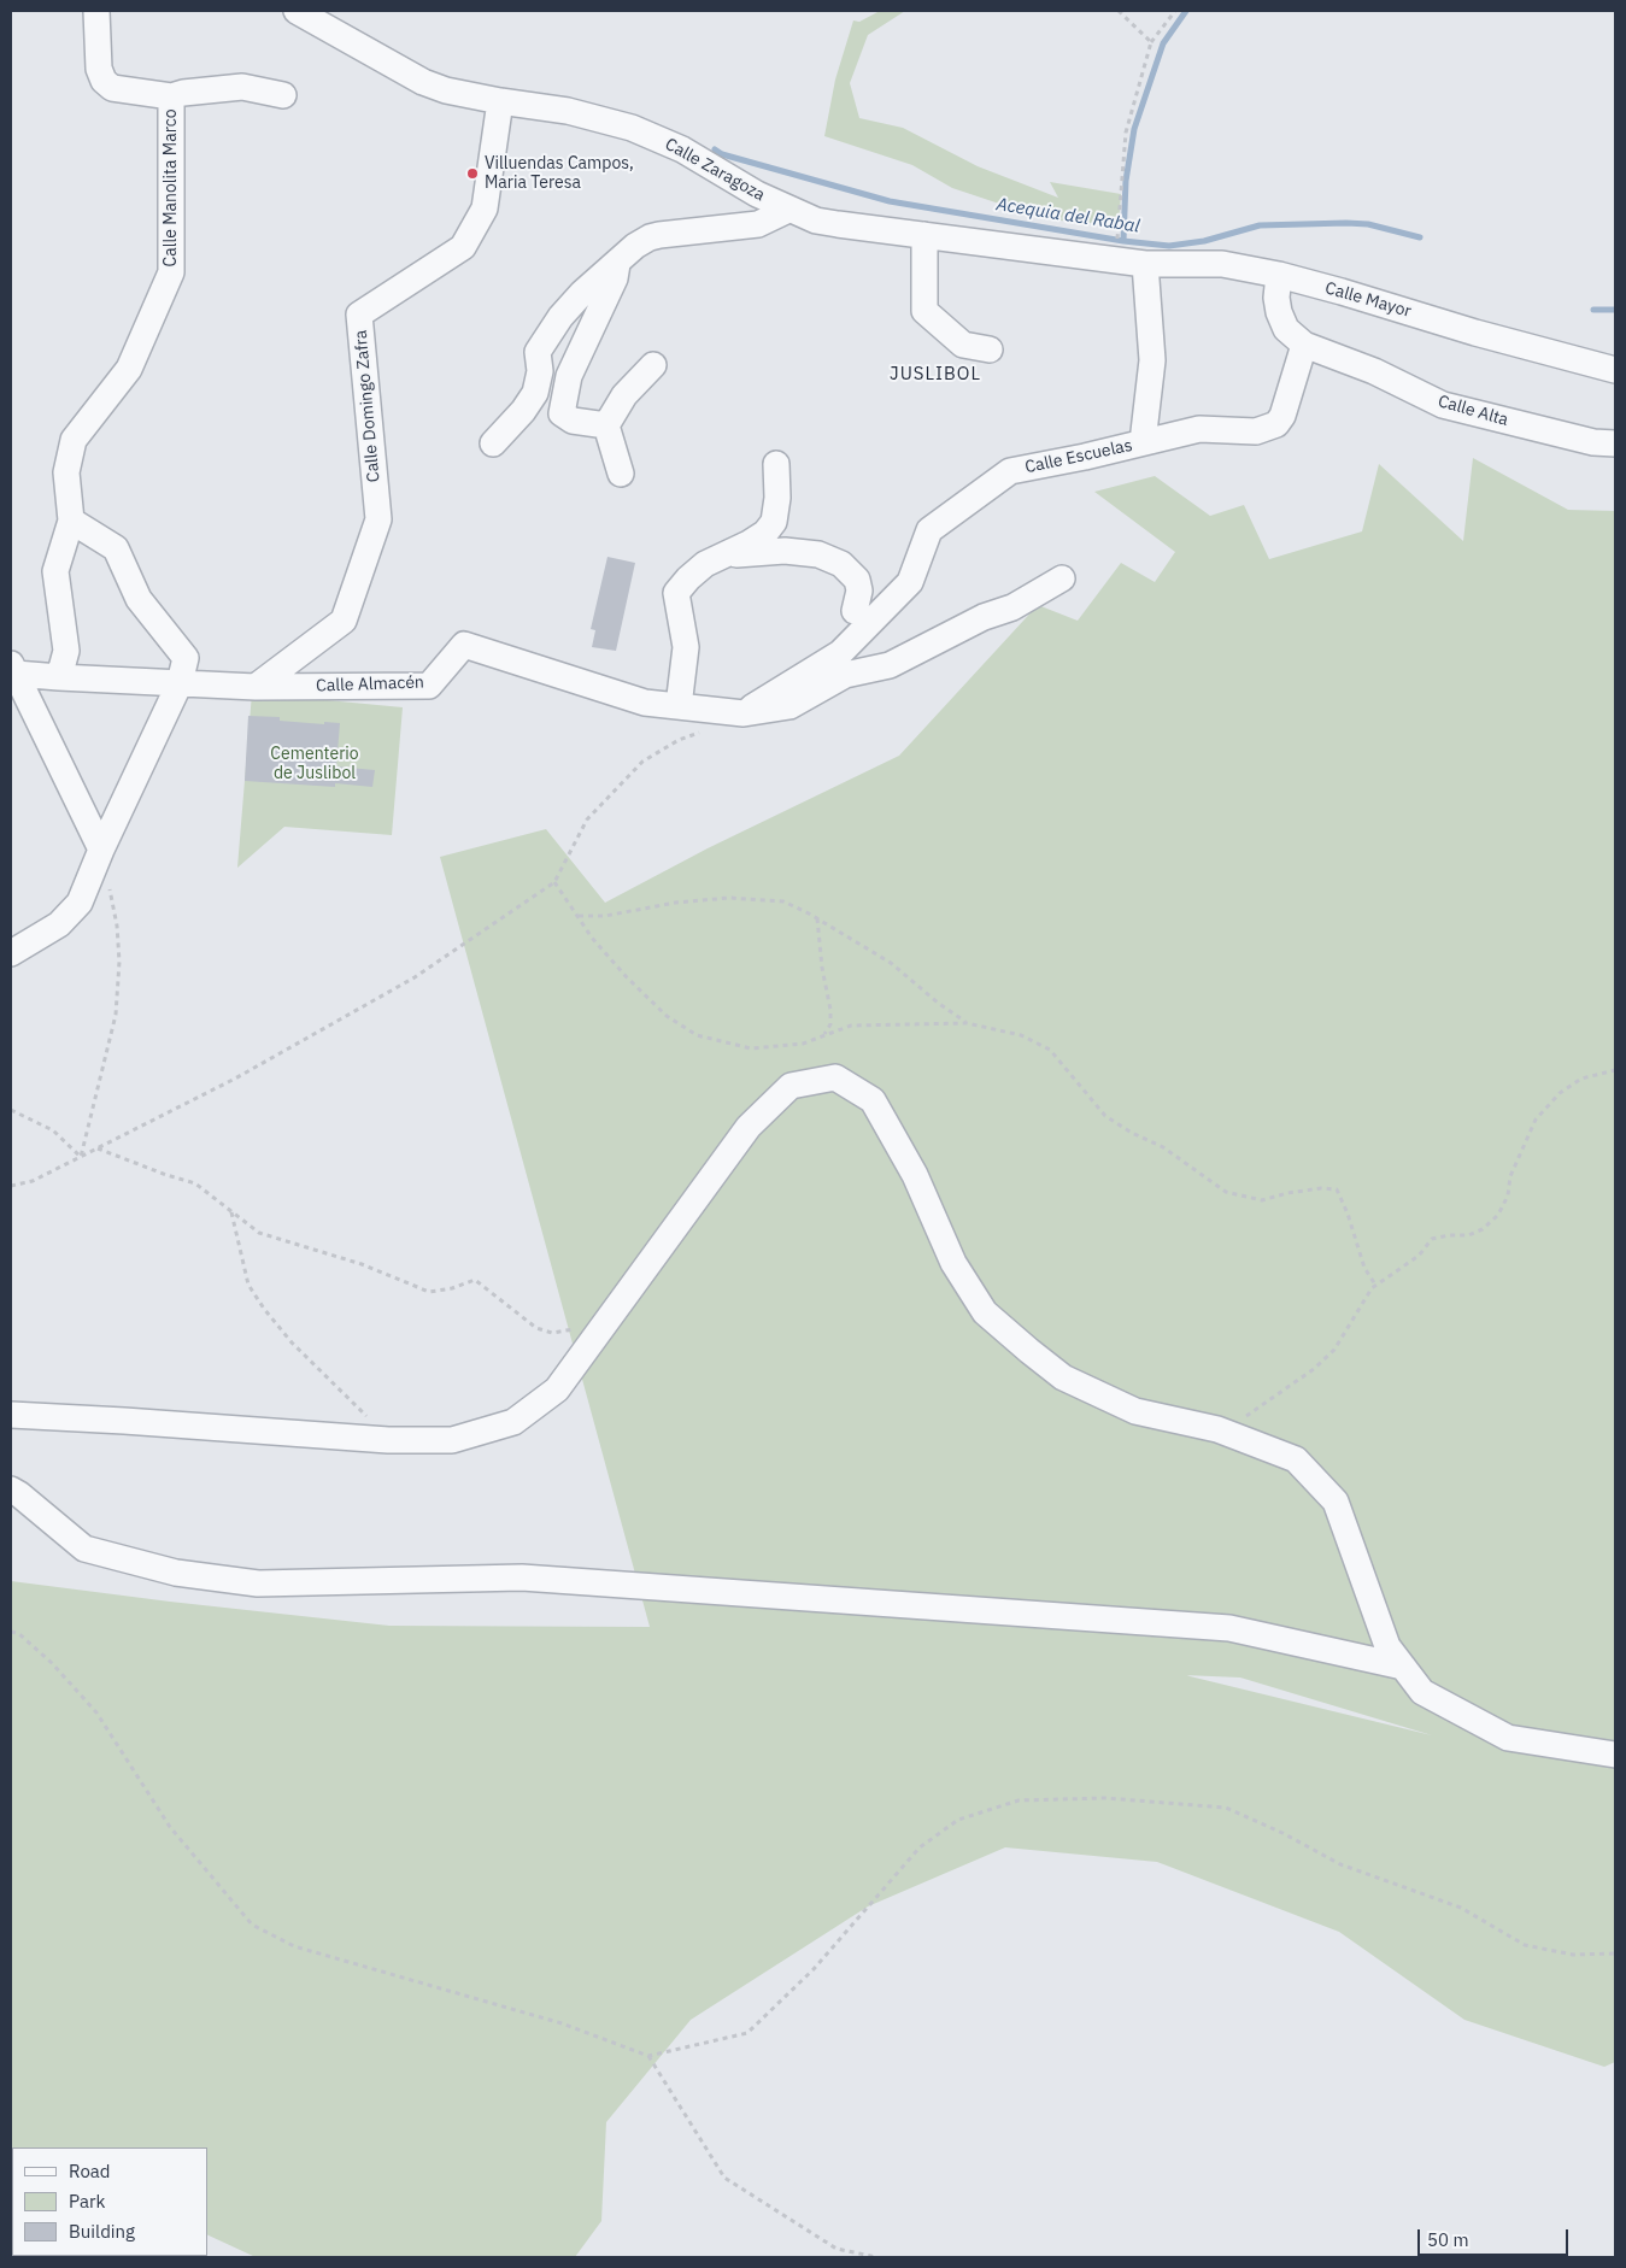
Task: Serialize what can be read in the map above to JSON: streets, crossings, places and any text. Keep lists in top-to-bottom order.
{
  "streets": {
    "street": [
      "Calle Zaragoza",
      "Calle Manolita Marco",
      "Calle Mayor",
      "Calle Domingo Zafra",
      "Calle Alta",
      "Calle Escuelas",
      "Calle Almacén"
    ]
  },
  "crossings": [
    ["Calle Zaragoza", "Calle Mayor"],
    ["Calle Zaragoza", "Calle Domingo Zafra"],
    ["Calle Manolita Marco", "Calle Almacén"],
    ["Calle Domingo Zafra", "Calle Almacén"],
    ["Calle Alta", "Calle Escuelas"],
    ["Calle Escuelas", "Calle Almacén"]
  ],
  "districts": ["JUSLIBOL"],
  "water": ["Acequia del Rabal"],
  "parks": ["Cementerio de Juslibol"],
  "places": ["Villuendas Campos, Maria Teresa"],
  "legend": ["Road", "Park", "Building"],
  "scale_bar": "50 m"
}
